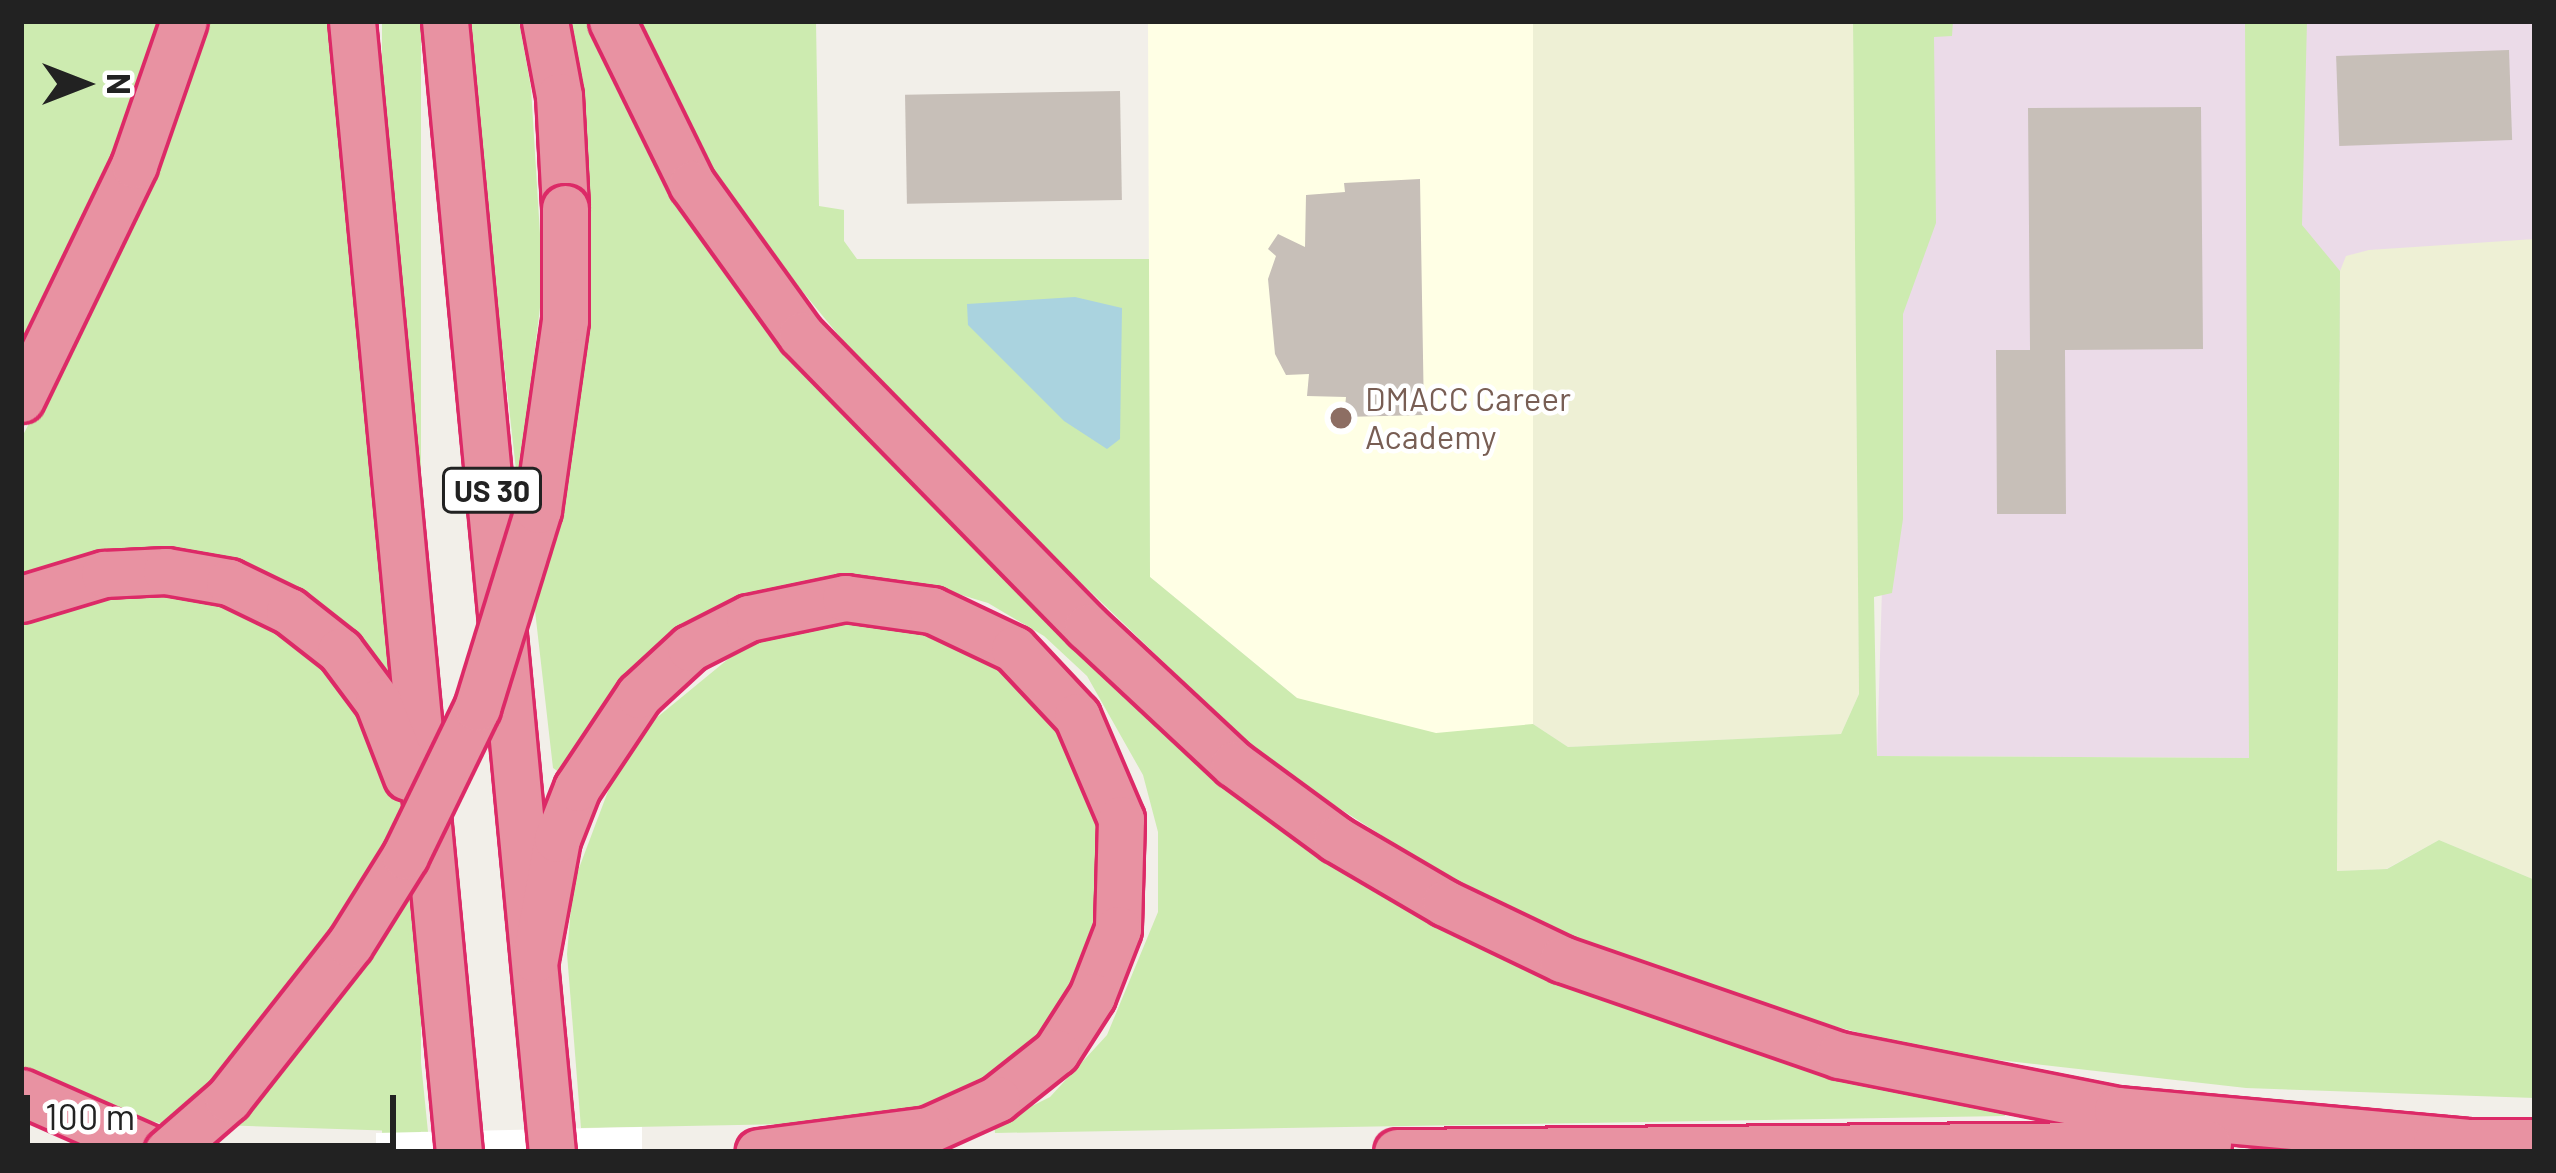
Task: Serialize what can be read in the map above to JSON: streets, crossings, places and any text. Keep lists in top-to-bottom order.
{
  "streets": {
    "highway": ["US 30"]
  },
  "places": ["DMACC Career Academy"],
  "scale_bar": "100 m",
  "north": "right"
}
